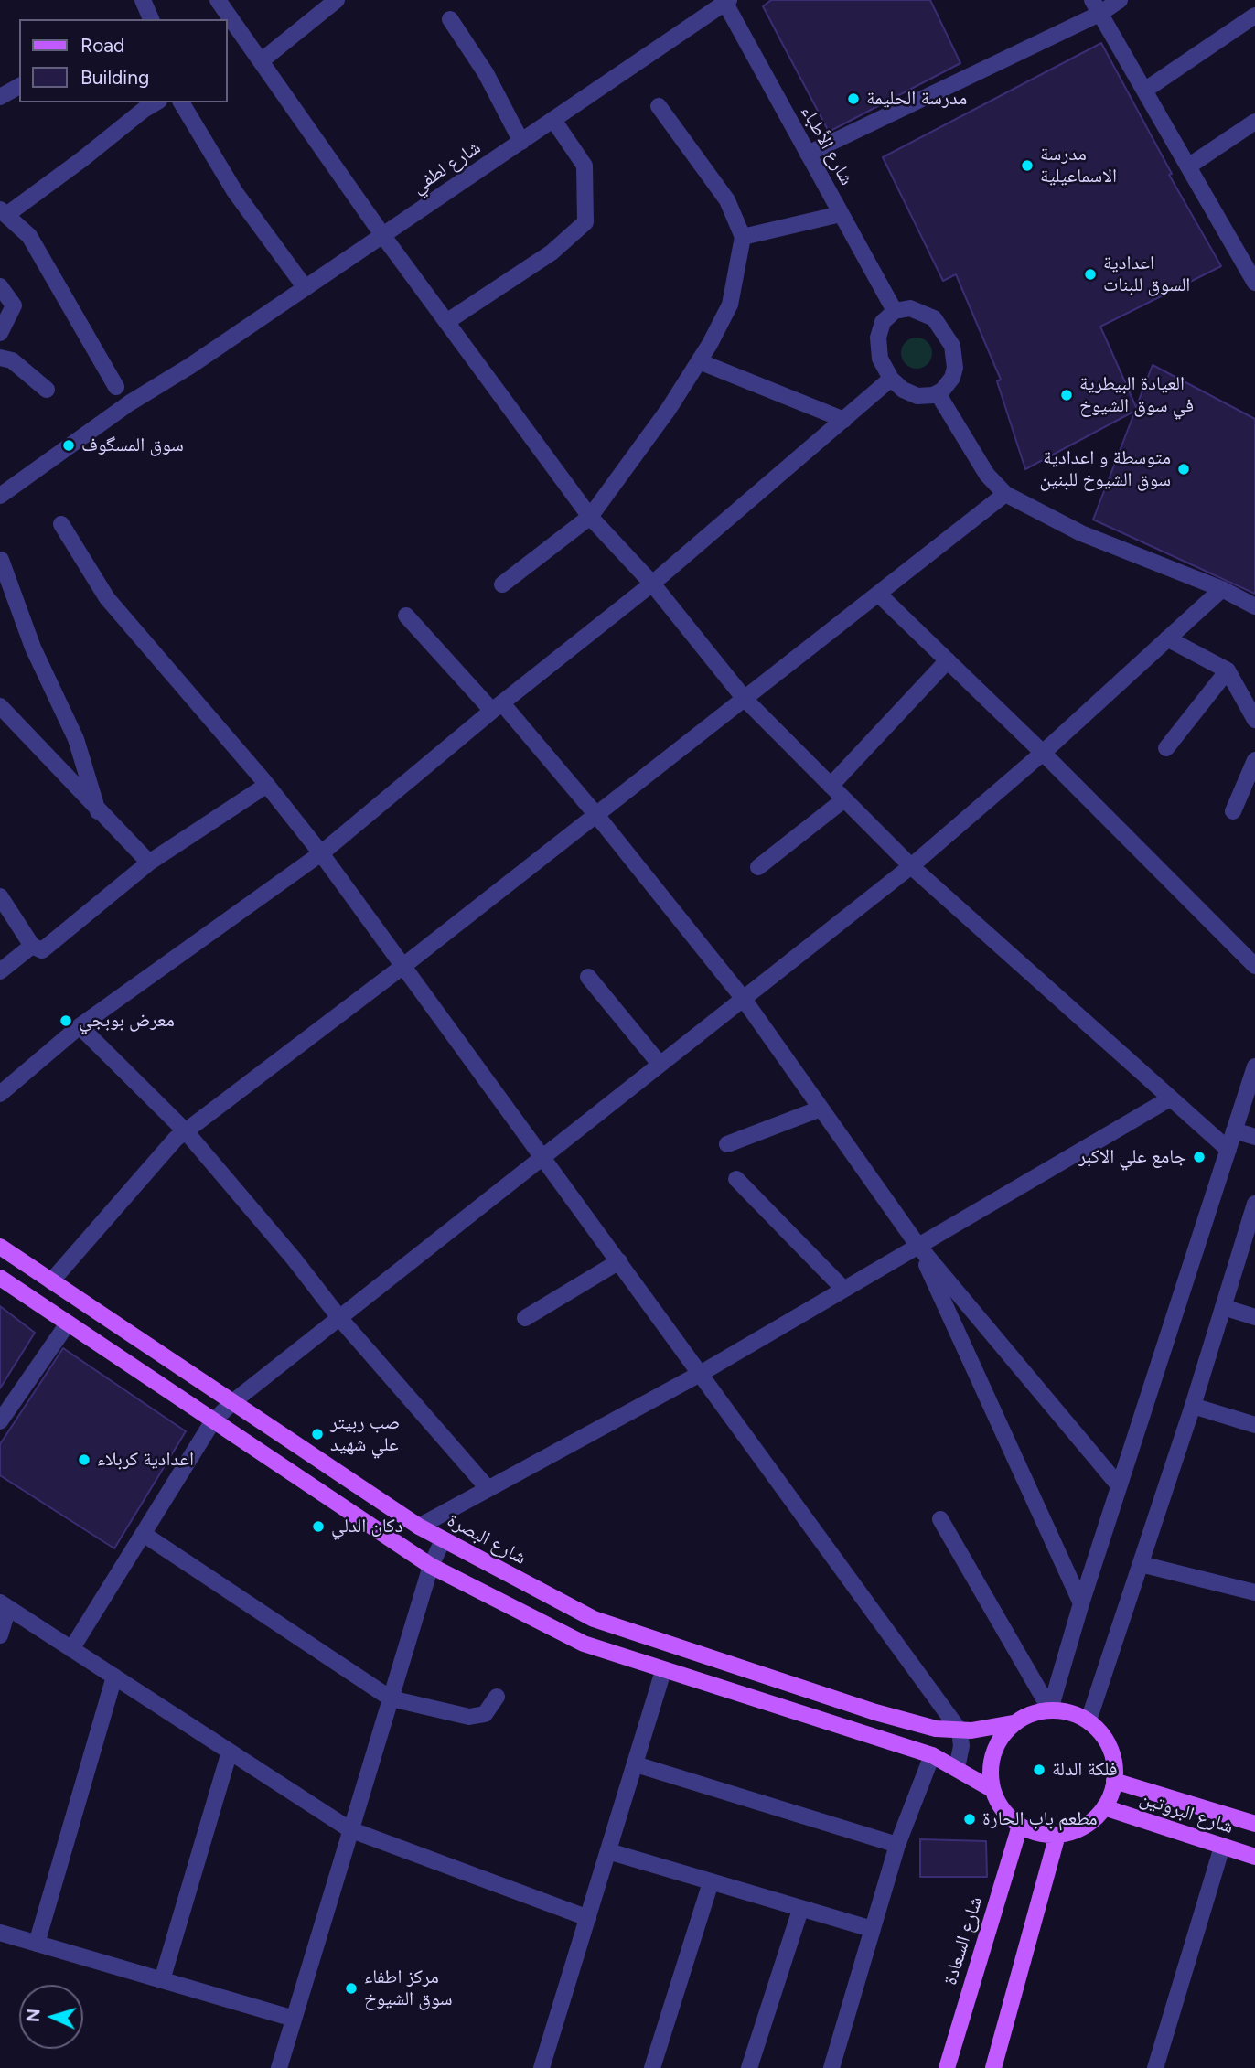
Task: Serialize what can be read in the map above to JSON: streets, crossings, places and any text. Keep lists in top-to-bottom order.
{
  "streets": {
    "main road": ["شارع البصرة", "شارع البروتين", "شارع السعادة"],
    "street": ["شارع الأطباء", "شارع لطفي"]
  },
  "crossings": [
    ["شارع الأطباء", "شارع لطفي"],
    ["شارع البصرة", "شارع البروتين"],
    ["شارع البصرة", "شارع السعادة"],
    ["شارع البروتين", "شارع السعادة"]
  ],
  "places": [
    "مدرسة الحليمة",
    "مدرسة الاسماعيلية",
    "اعدادية السوق للبنات",
    "العيادة البيطرية في سوق الشيوخ",
    "سوق المسگوف",
    "متوسطة و اعدادية سوق الشيوخ للبنين",
    "معرض بوبجي",
    "جامع علي الاكبر",
    "صب ربيتر علي شهيد",
    "اعدادية كربلاء",
    "دكان الدلي",
    "فلكة الدلة",
    "مطعم باب الحارة",
    "مركز اطفاء سوق الشيوخ"
  ],
  "legend": ["Road", "Building"],
  "north": "left"
}
